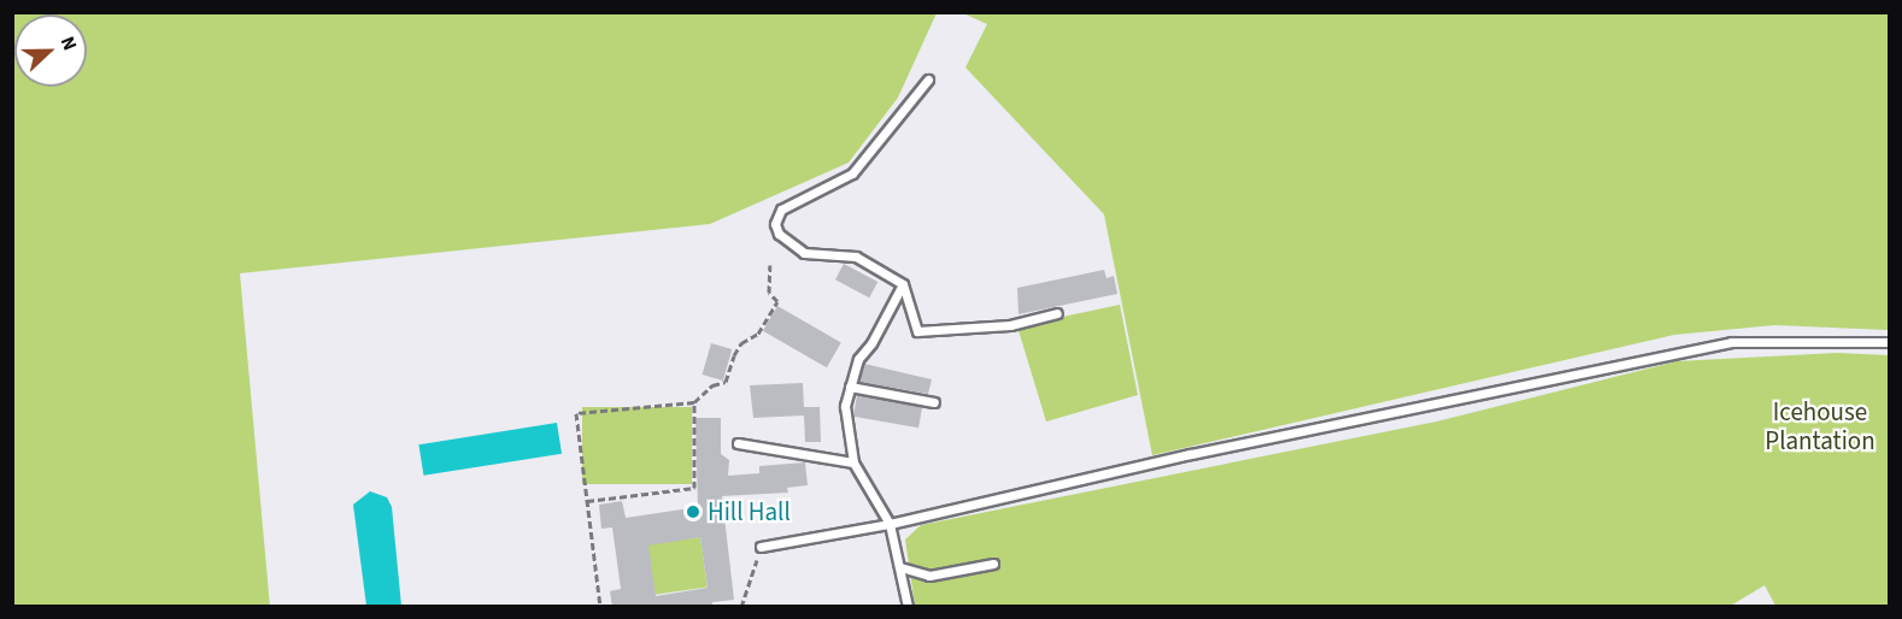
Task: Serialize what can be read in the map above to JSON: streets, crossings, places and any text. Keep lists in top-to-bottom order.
{
  "parks": ["Icehouse Plantation"],
  "places": ["Hill Hall"],
  "north": "right"
}
